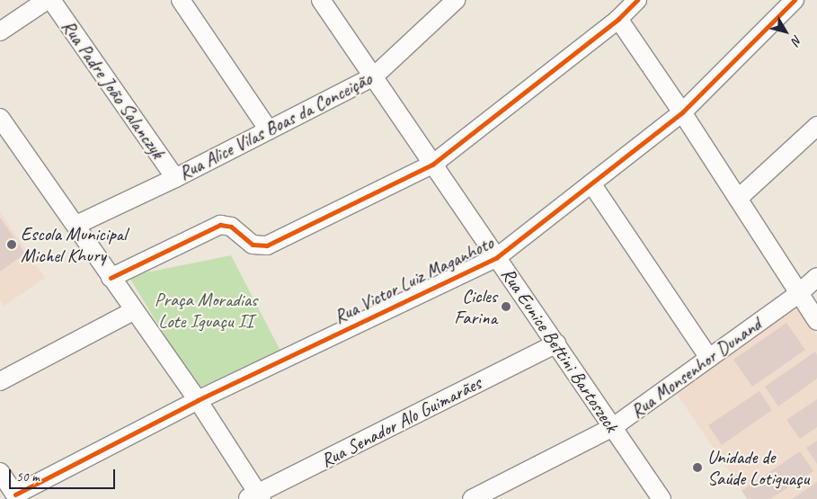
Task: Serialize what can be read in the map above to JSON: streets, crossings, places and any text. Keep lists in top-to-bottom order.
{
  "streets": {
    "street": [
      "Rua Padre João Salanczyk",
      "Rua Alice Vilas Boas da Conceição",
      "Rua Victor Luiz Maganhoto",
      "Rua Eunice Bettini Bartoszeck",
      "Rua Monsenhor Dunand",
      "Rua Senador Alo Guimarães"
    ]
  },
  "crossings": [
    ["Rua Padre João Salanczyk", "Rua Alice Vilas Boas da Conceição"],
    ["Rua Alice Vilas Boas da Conceição", "Rua Eunice Bettini Bartoszeck"],
    ["Rua Victor Luiz Maganhoto", "Rua Eunice Bettini Bartoszeck"],
    ["Rua Eunice Bettini Bartoszeck", "Rua Monsenhor Dunand"],
    ["Rua Eunice Bettini Bartoszeck", "Rua Senador Alo Guimarães"]
  ],
  "parks": ["Praça Moradias Lote Iguaçu II"],
  "places": ["Escola Municipal Michel Khury", "Cicles Farina", "Unidade de Saúde Lotiguaçu"],
  "scale_bar": "50 m",
  "north": "bottom right"
}
